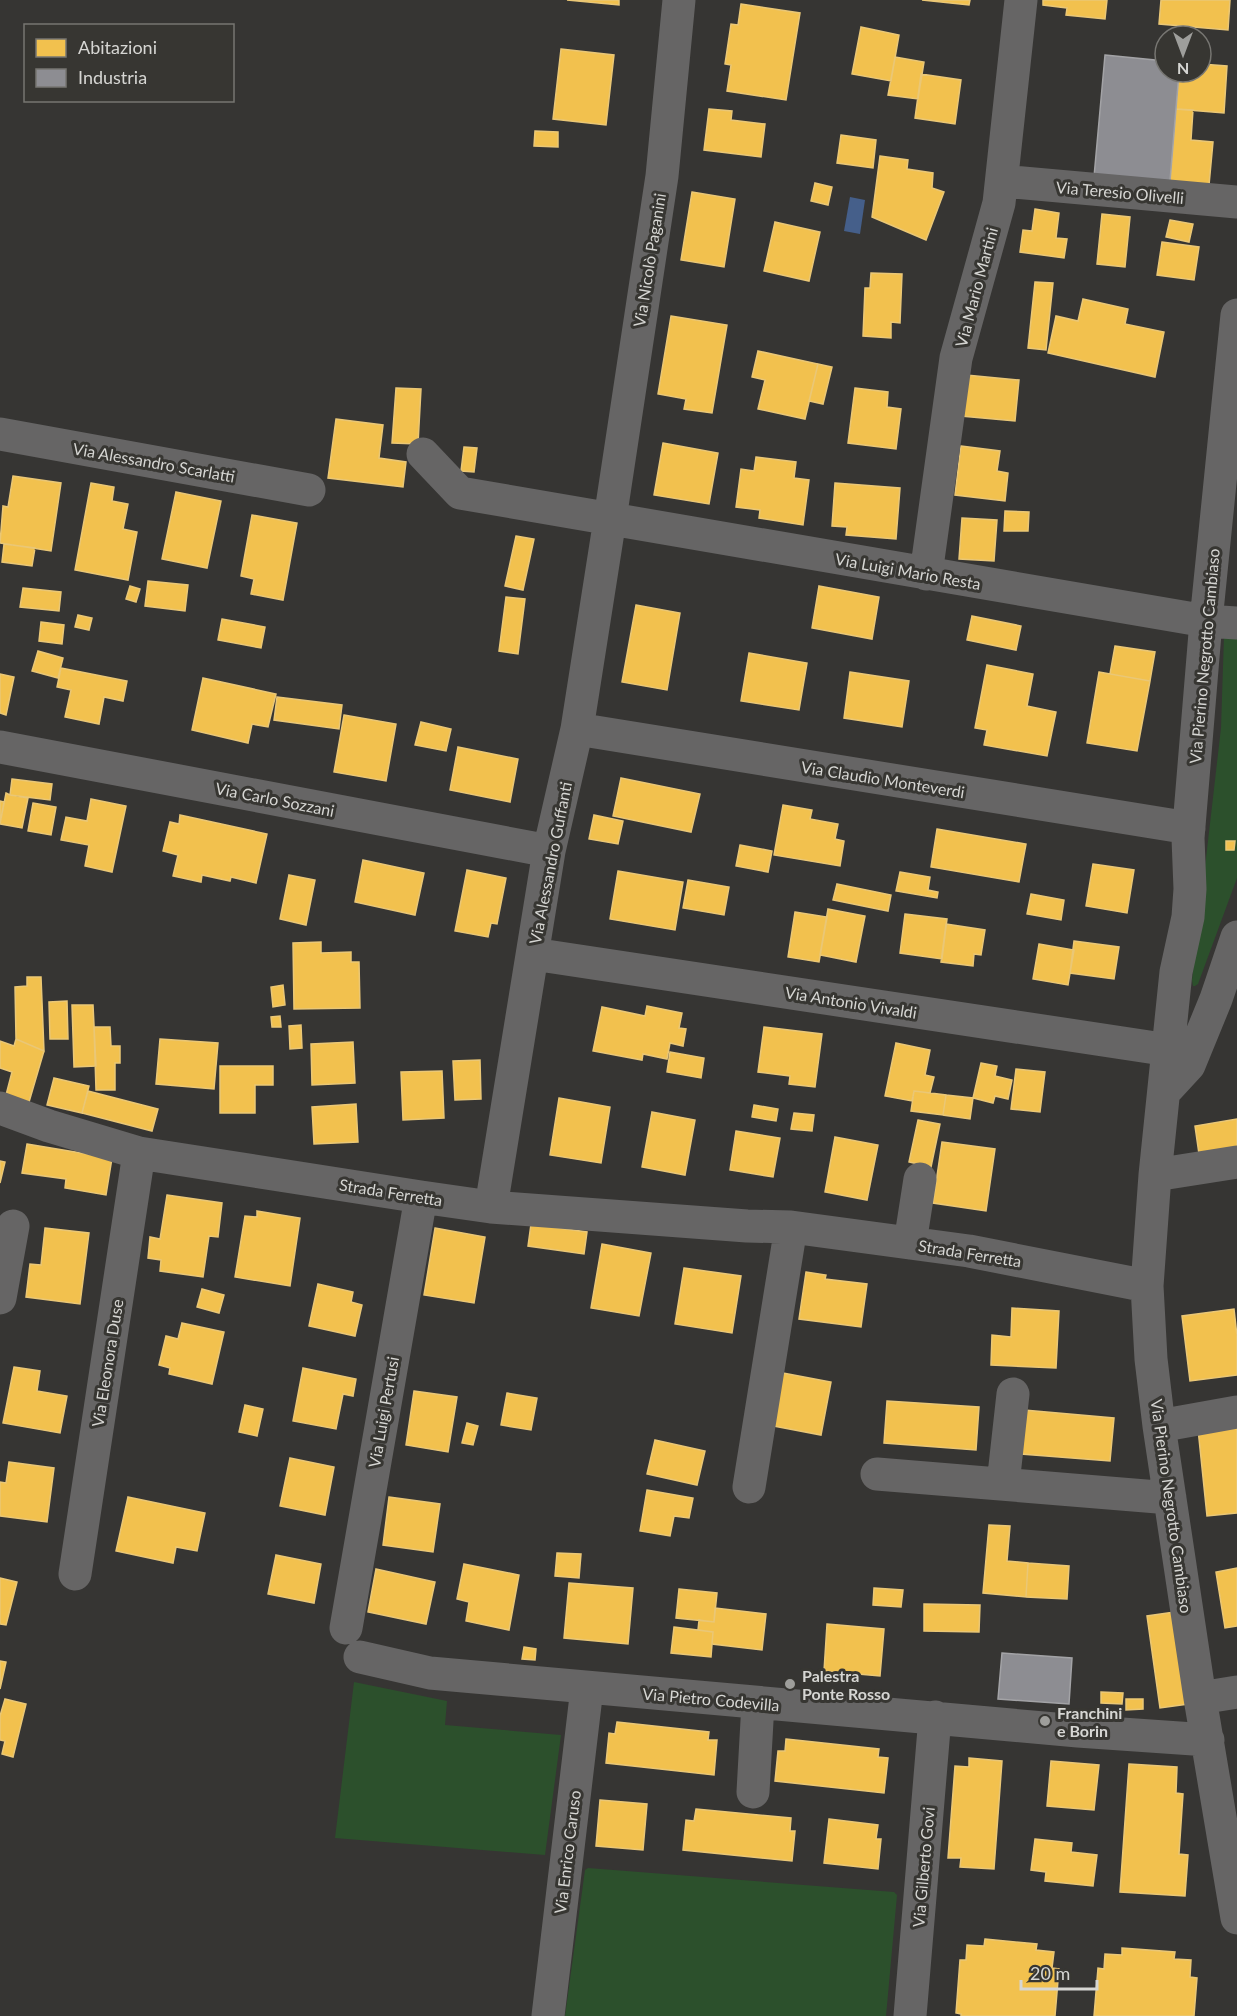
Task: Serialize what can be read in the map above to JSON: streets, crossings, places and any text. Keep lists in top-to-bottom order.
{
  "streets": {
    "street": [
      "Via Teresio Olivelli",
      "Via Nicolò Paganini",
      "Via Mario Martini",
      "Via Alessandro Scarlatti",
      "Via Luigi Mario Resta",
      "Via Pierino Negrotto Cambiaso",
      "Via Claudio Monteverdi",
      "Via Carlo Sozzani",
      "Via Alessandro Guffanti",
      "Via Antonio Vivaldi",
      "Strada Ferretta",
      "Via Eleonora Duse",
      "Via Luigi Pertusi",
      "Via Pietro Codevilla",
      "Via Enrico Caruso",
      "Via Gilberto Govi"
    ]
  },
  "crossings": [
    ["Via Teresio Olivelli", "Via Mario Martini"],
    ["Via Nicolò Paganini", "Via Luigi Mario Resta"],
    ["Via Nicolò Paganini", "Via Alessandro Guffanti"],
    ["Via Mario Martini", "Via Luigi Mario Resta"],
    ["Via Luigi Mario Resta", "Via Pierino Negrotto Cambiaso"],
    ["Via Luigi Mario Resta", "Via Alessandro Guffanti"],
    ["Via Pierino Negrotto Cambiaso", "Via Claudio Monteverdi"],
    ["Via Pierino Negrotto Cambiaso", "Via Antonio Vivaldi"],
    ["Via Pierino Negrotto Cambiaso", "Strada Ferretta"],
    ["Via Pierino Negrotto Cambiaso", "Via Pietro Codevilla"],
    ["Via Claudio Monteverdi", "Via Alessandro Guffanti"],
    ["Via Carlo Sozzani", "Via Alessandro Guffanti"],
    ["Via Alessandro Guffanti", "Via Antonio Vivaldi"],
    ["Via Alessandro Guffanti", "Strada Ferretta"],
    ["Strada Ferretta", "Via Eleonora Duse"],
    ["Strada Ferretta", "Via Luigi Pertusi"],
    ["Via Luigi Pertusi", "Via Pietro Codevilla"],
    ["Via Pietro Codevilla", "Via Enrico Caruso"],
    ["Via Pietro Codevilla", "Via Gilberto Govi"]
  ],
  "places": ["Palestra Ponte Rosso", "Franchini e Borin"],
  "legend": ["Abitazioni", "Industria"],
  "scale_bar": "20 m",
  "north": "bottom"
}
